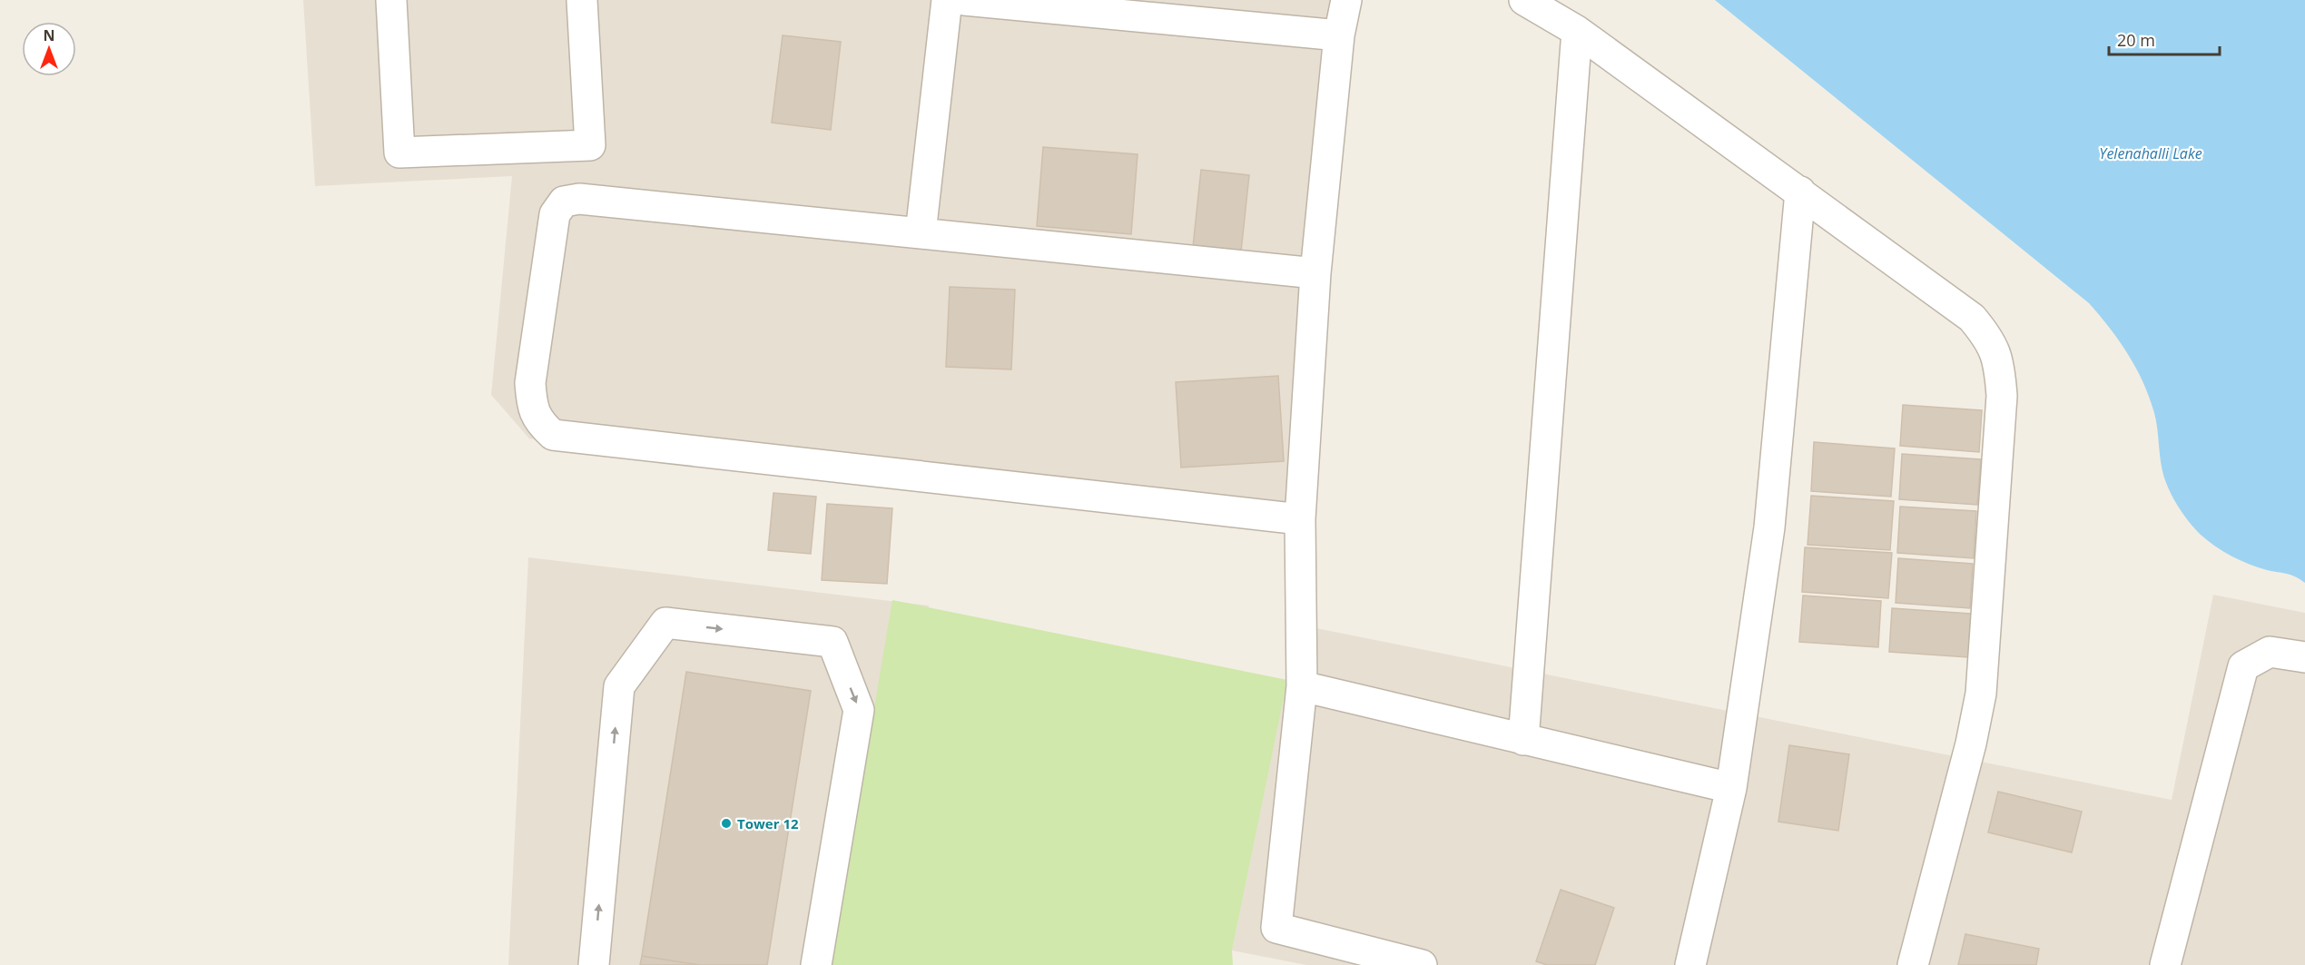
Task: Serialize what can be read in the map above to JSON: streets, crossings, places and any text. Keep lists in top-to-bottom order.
{
  "water": ["Yelenahalli Lake"],
  "places": ["Tower 12"],
  "scale_bar": "20 m",
  "north": "top"
}
